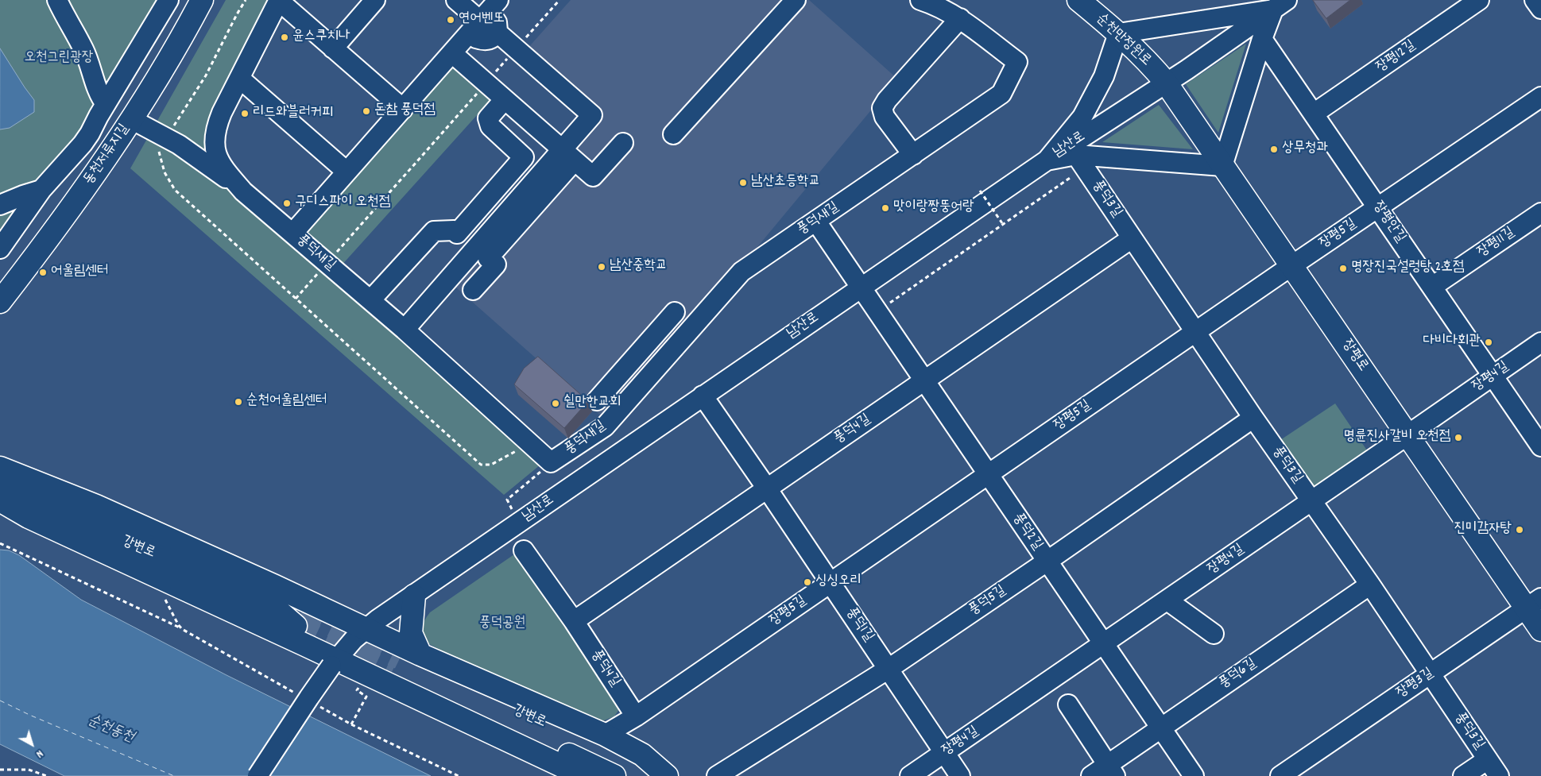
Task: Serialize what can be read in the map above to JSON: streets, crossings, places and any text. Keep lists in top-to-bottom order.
{
  "streets": {
    "main road": [
      "순천만정원로",
      "동천저류지길",
      "장평로",
      "강변로"
    ],
    "street": [
      "장평12길",
      "남산로",
      "풍덕3길",
      "풍덕새길",
      "장평안길",
      "장평5길",
      "장평11길",
      "장평4길",
      "풍덕4길",
      "풍덕2길",
      "풍덕5길",
      "풍덕1길",
      "풍덕6길",
      "장평3길"
    ]
  },
  "crossings": [
    ["순천만정원로", "남산로"],
    ["순천만정원로", "장평로"],
    ["장평12길", "장평안길"],
    ["남산로", "장평로"],
    ["남산로", "풍덕2길"],
    ["남산로", "풍덕1길"],
    ["풍덕3길", "장평5길"],
    ["풍덕3길", "장평4길"],
    ["풍덕3길", "풍덕4길"],
    ["풍덕3길", "풍덕5길"],
    ["풍덕3길", "풍덕6길"],
    ["풍덕3길", "장평3길"],
    ["풍덕새길", "풍덕2길"],
    ["장평안길", "장평5길"],
    ["장평안길", "장평11길"],
    ["장평안길", "장평4길"],
    ["장평5길", "장평로"],
    ["장평5길", "풍덕4길"],
    ["장평5길", "풍덕2길"],
    ["장평5길", "풍덕1길"],
    ["장평로", "장평4길"],
    ["장평로", "장평3길"],
    ["장평4길", "풍덕2길"],
    ["장평4길", "풍덕1길"],
    ["풍덕4길", "풍덕2길"],
    ["풍덕4길", "풍덕1길"],
    ["풍덕2길", "풍덕5길"],
    ["풍덕2길", "풍덕6길"],
    ["풍덕5길", "풍덕1길"]
  ],
  "water": ["순천동천"],
  "parks": ["오천그린광장", "풍덕공원"],
  "places": [
    "연어벤또",
    "윤스쿠치나",
    "돈참 풍덕점",
    "리드와블러커피",
    "상무청과",
    "남산초등학교",
    "구디스파이 오천점",
    "맛이랑짱뚱어랑",
    "남산중학교",
    "명장진국설렁탕 2호점",
    "어울림센터",
    "다비다회관",
    "순천어울림센터",
    "쉴만한교회",
    "명륜진사갈비 오천점",
    "진미감자탕",
    "싱싱오리"
  ],
  "north": "bottom right"
}
